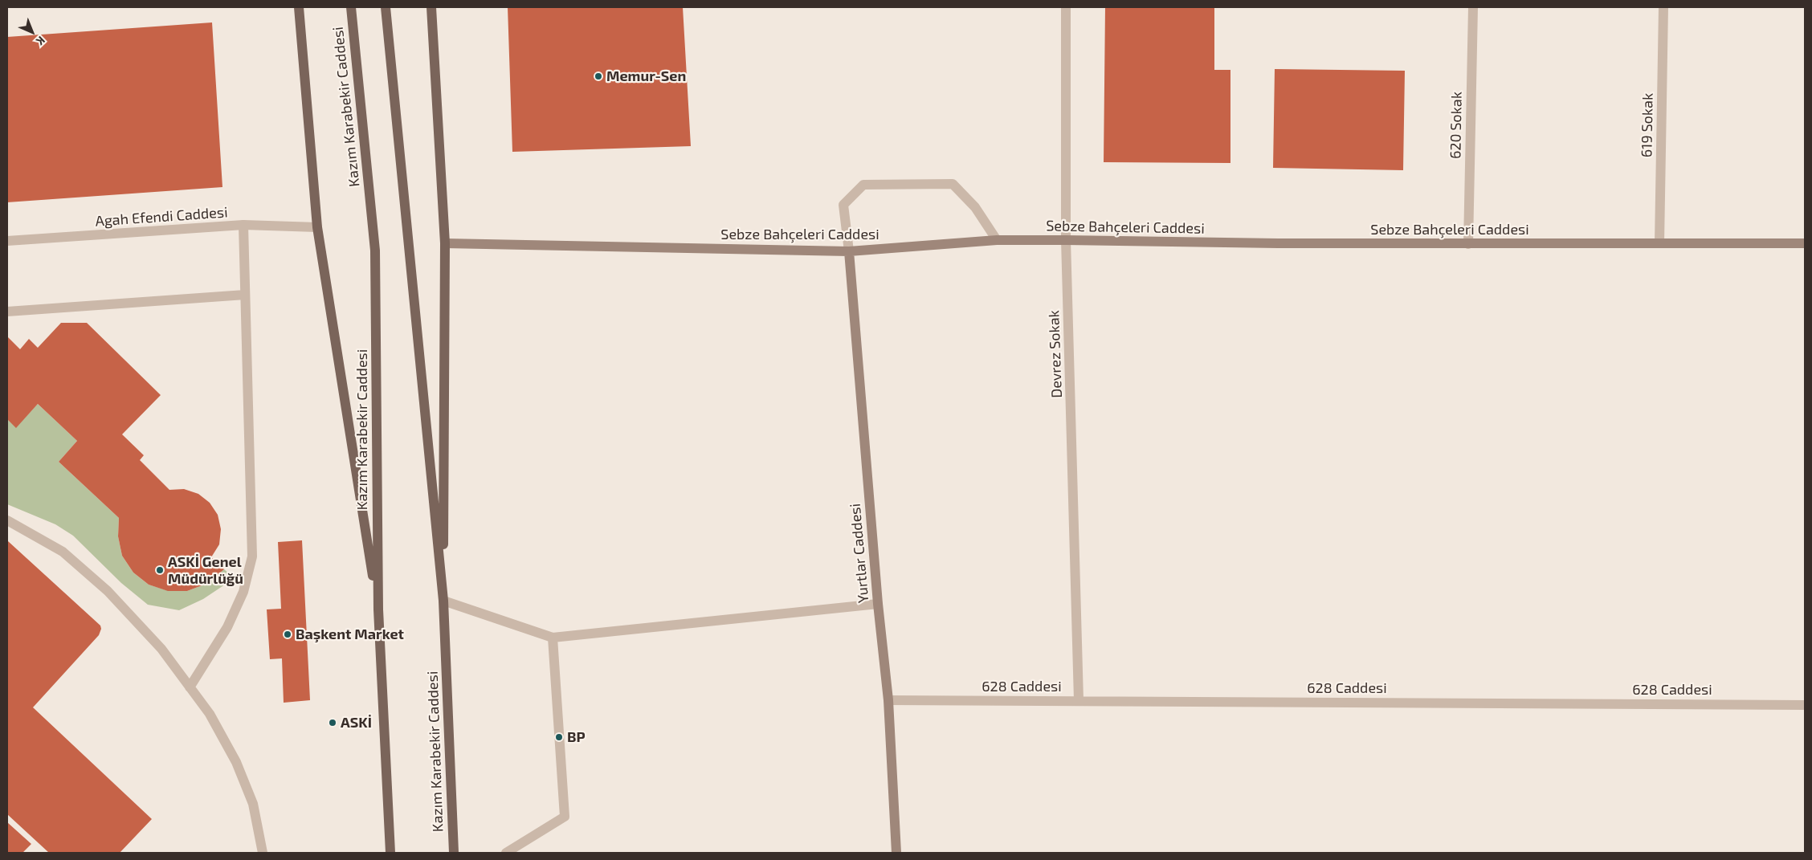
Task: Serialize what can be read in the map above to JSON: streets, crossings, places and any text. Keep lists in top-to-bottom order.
{
  "streets": {
    "main road": ["Kazım Karabekir Caddesi"],
    "street": [
      "620 Sokak",
      "619 Sokak",
      "Agah Efendi Caddesi",
      "Sebze Bahçeleri Caddesi",
      "Devrez Sokak",
      "Yurtlar Caddesi",
      "628 Caddesi"
    ]
  },
  "crossings": [
    ["Kazım Karabekir Caddesi", "Sebze Bahçeleri Caddesi"],
    ["620 Sokak", "Sebze Bahçeleri Caddesi"],
    ["619 Sokak", "Sebze Bahçeleri Caddesi"],
    ["Sebze Bahçeleri Caddesi", "Devrez Sokak"],
    ["Sebze Bahçeleri Caddesi", "Yurtlar Caddesi"],
    ["Devrez Sokak", "628 Caddesi"],
    ["Yurtlar Caddesi", "628 Caddesi"]
  ],
  "places": [
    "Memur-Sen",
    "ASKİ Genel Müdürlüğü",
    "Başkent Market",
    "ASKİ",
    "BP"
  ],
  "north": "bottom right"
}
